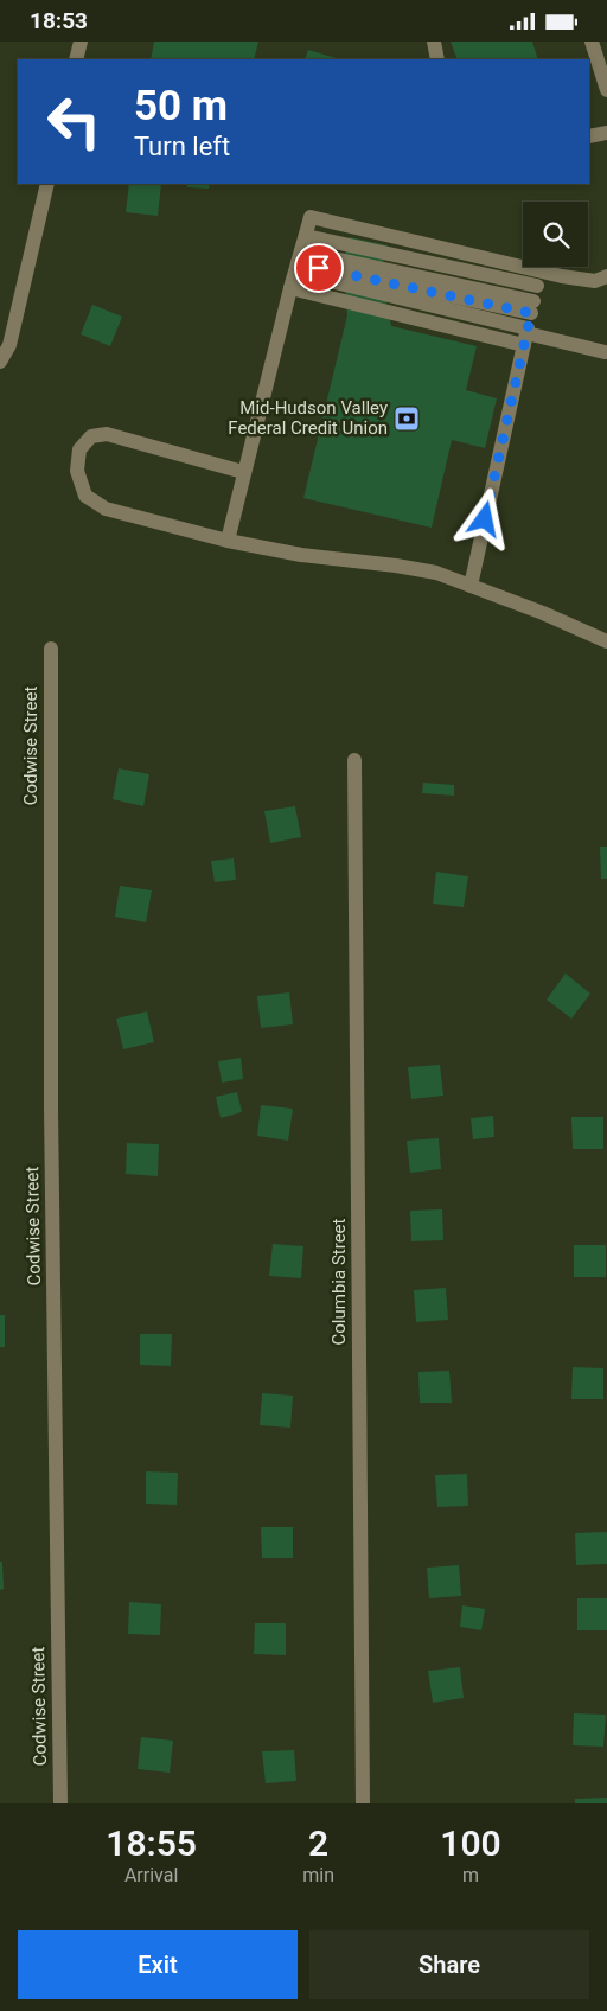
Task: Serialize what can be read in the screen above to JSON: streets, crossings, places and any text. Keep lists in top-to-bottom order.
{
  "streets": {
    "street": ["Codwise Street", "Columbia Street"]
  },
  "places": {
    "bank": ["Mid-Hudson Valley Federal Credit Union"]
  },
  "page": {
    "status": "18:53",
    "turn": ["50 m", "Turn left"],
    "eta": [
      "18:55",
      "Arrival",
      "2",
      "min",
      "100",
      "m"
    ],
    "buttons": ["Exit", "Share"]
  }
}
